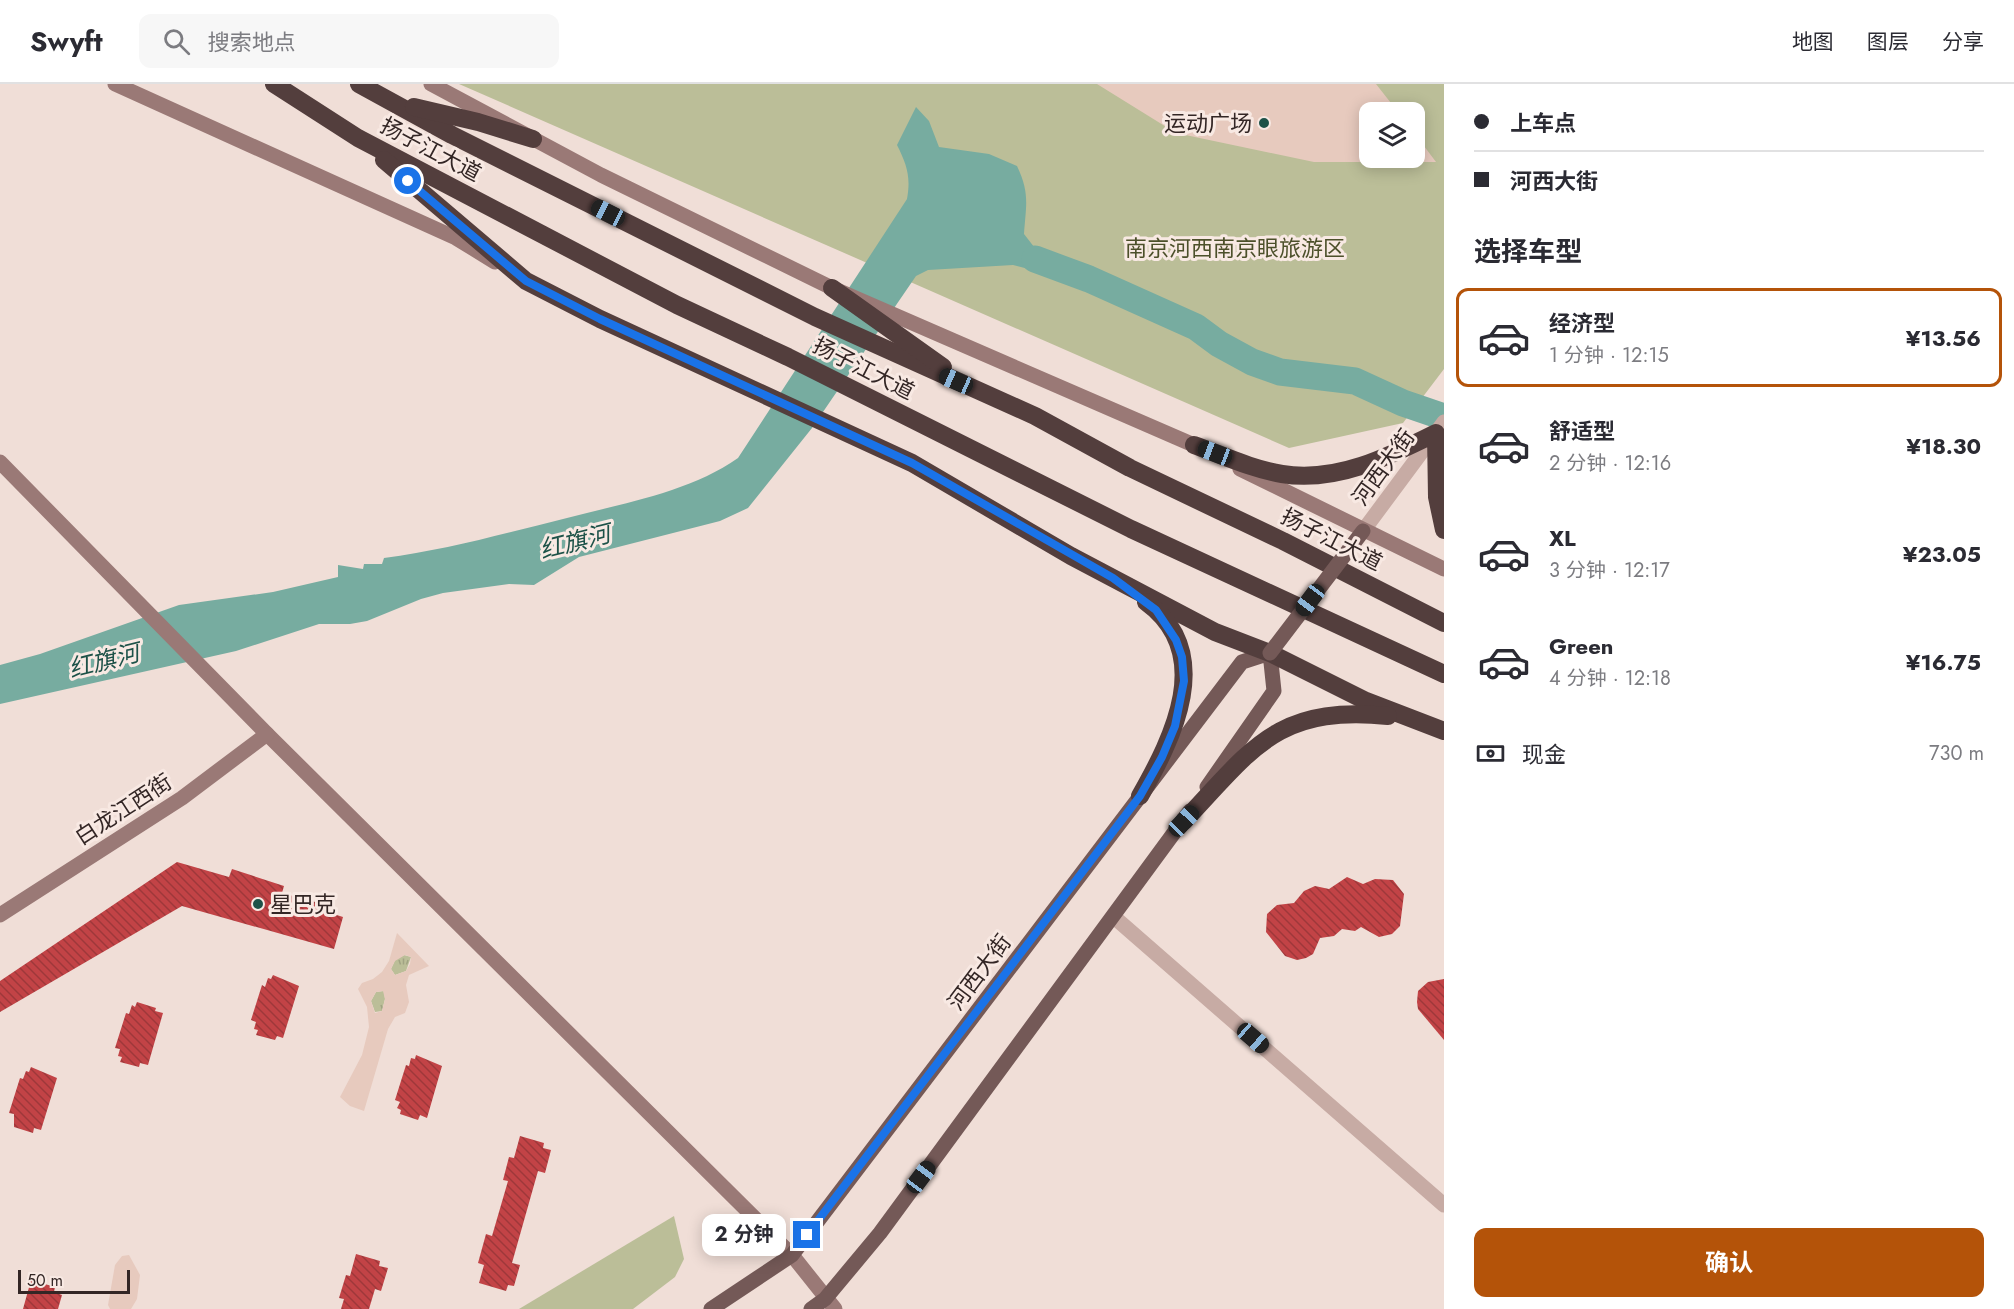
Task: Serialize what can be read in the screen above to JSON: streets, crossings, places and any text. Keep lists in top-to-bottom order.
{
  "streets": {
    "highway": ["扬子江大道"],
    "main road": ["河西大街"],
    "street": ["白龙江西街"]
  },
  "crossings": [
    ["扬子江大道", "河西大街"]
  ],
  "water": ["红旗河"],
  "parks": ["南京河西南京眼旅游区"],
  "places": ["运动广场", "星巴克"],
  "scale_bar": "50 m",
  "page": {
    "header": "Swyft",
    "search": "搜索地点",
    "nav": ["地图", "图层", "分享"],
    "banner": ["上车点", "河西大街"],
    "heading": "选择车型",
    "list": [
      {
        "name": "经济型",
        "note": "1 分钟 · 12:15",
        "value": "¥13.56"
      },
      {
        "name": "舒适型",
        "note": "2 分钟 · 12:16",
        "value": "¥18.30"
      },
      {
        "name": "XL",
        "note": "3 分钟 · 12:17",
        "value": "¥23.05"
      },
      {
        "name": "Green",
        "note": "4 分钟 · 12:18",
        "value": "¥16.75"
      }
    ],
    "pay": ["现金", "730 m"],
    "bubble": "2 分钟",
    "buttons": "确认",
    "scale": "50 m"
  }
}
